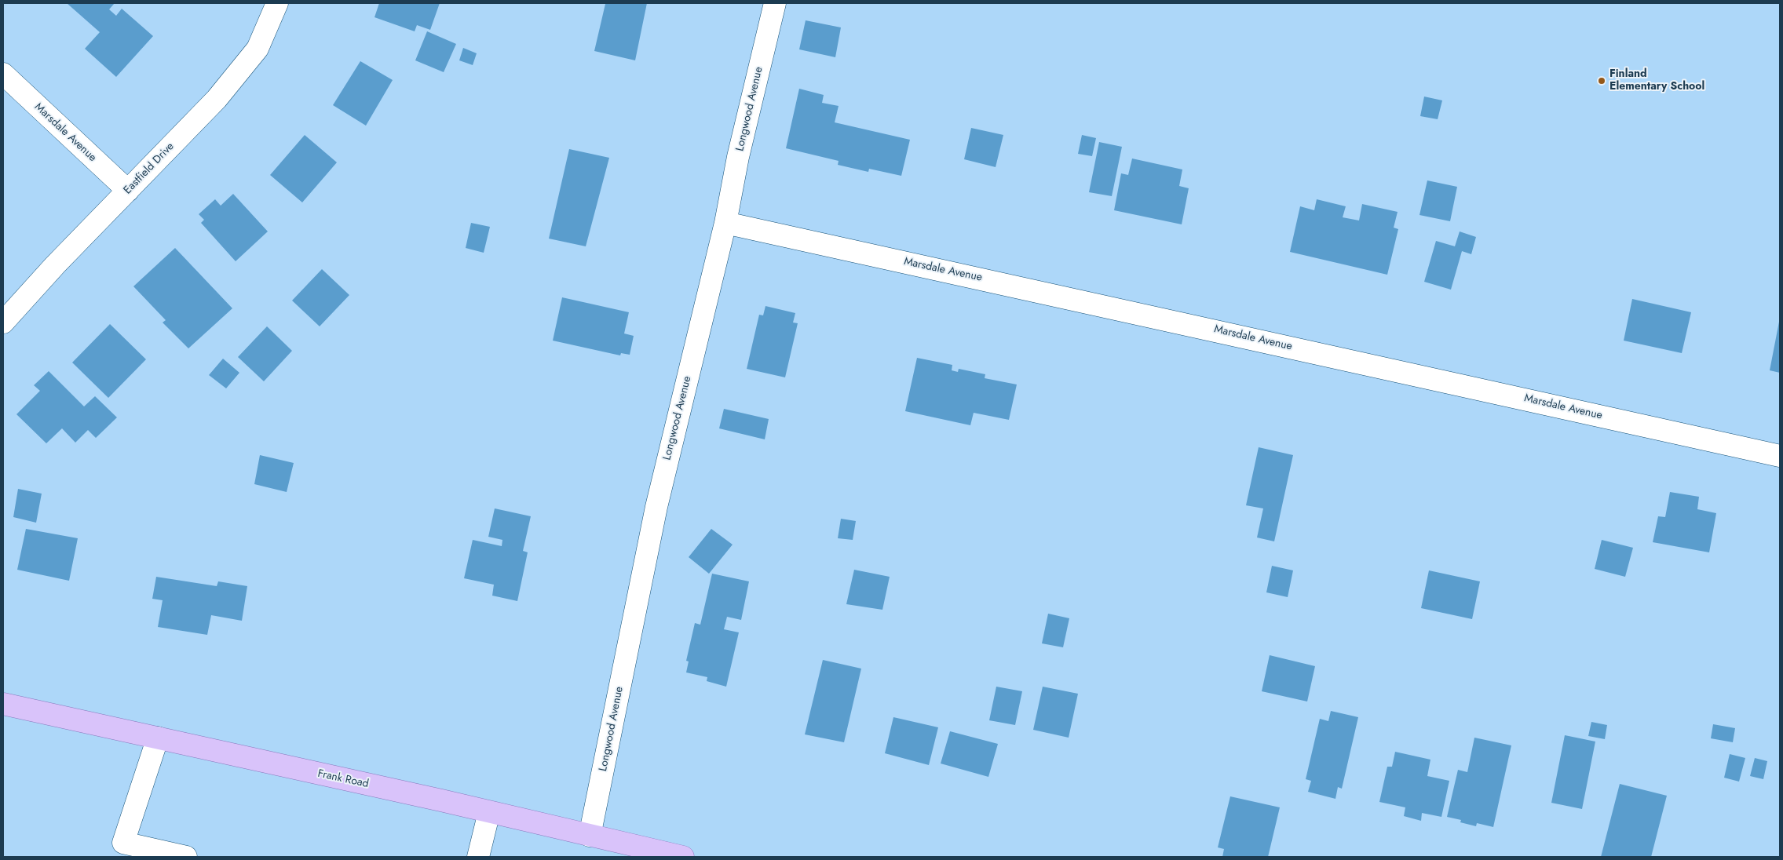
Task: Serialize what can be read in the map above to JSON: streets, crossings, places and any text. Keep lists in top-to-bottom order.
{
  "streets": {
    "main road": ["Frank Road"],
    "street": ["Longwood Avenue", "Marsdale Avenue", "Eastfield Drive"]
  },
  "crossings": [
    ["Longwood Avenue", "Marsdale Avenue"],
    ["Longwood Avenue", "Frank Road"],
    ["Marsdale Avenue", "Eastfield Drive"]
  ],
  "places": ["Finland Elementary School"]
}
